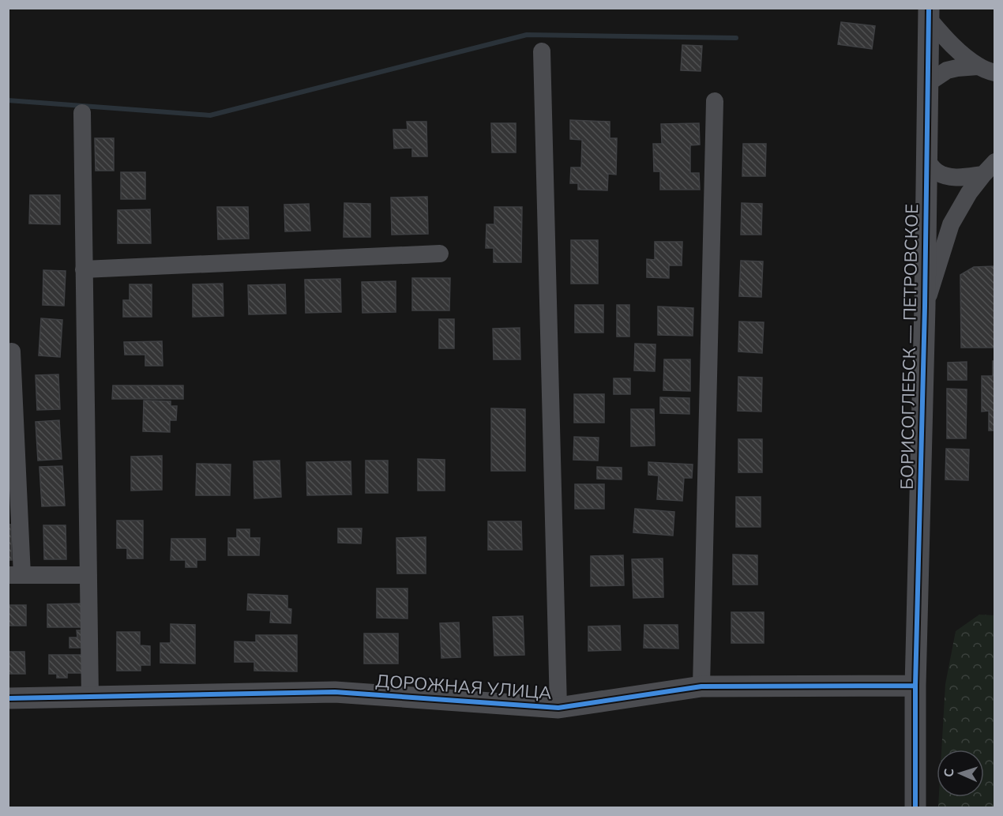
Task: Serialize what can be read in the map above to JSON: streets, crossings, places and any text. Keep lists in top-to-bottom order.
{
  "streets": {
    "street": ["БОРИСОГЛЕБСК — ПЕТРОВСКОЕ", "ДОРОЖНАЯ УЛИЦА"]
  },
  "crossings": [
    ["БОРИСОГЛЕБСК — ПЕТРОВСКОЕ", "ДОРОЖНАЯ УЛИЦА"]
  ],
  "north": "left"
}
